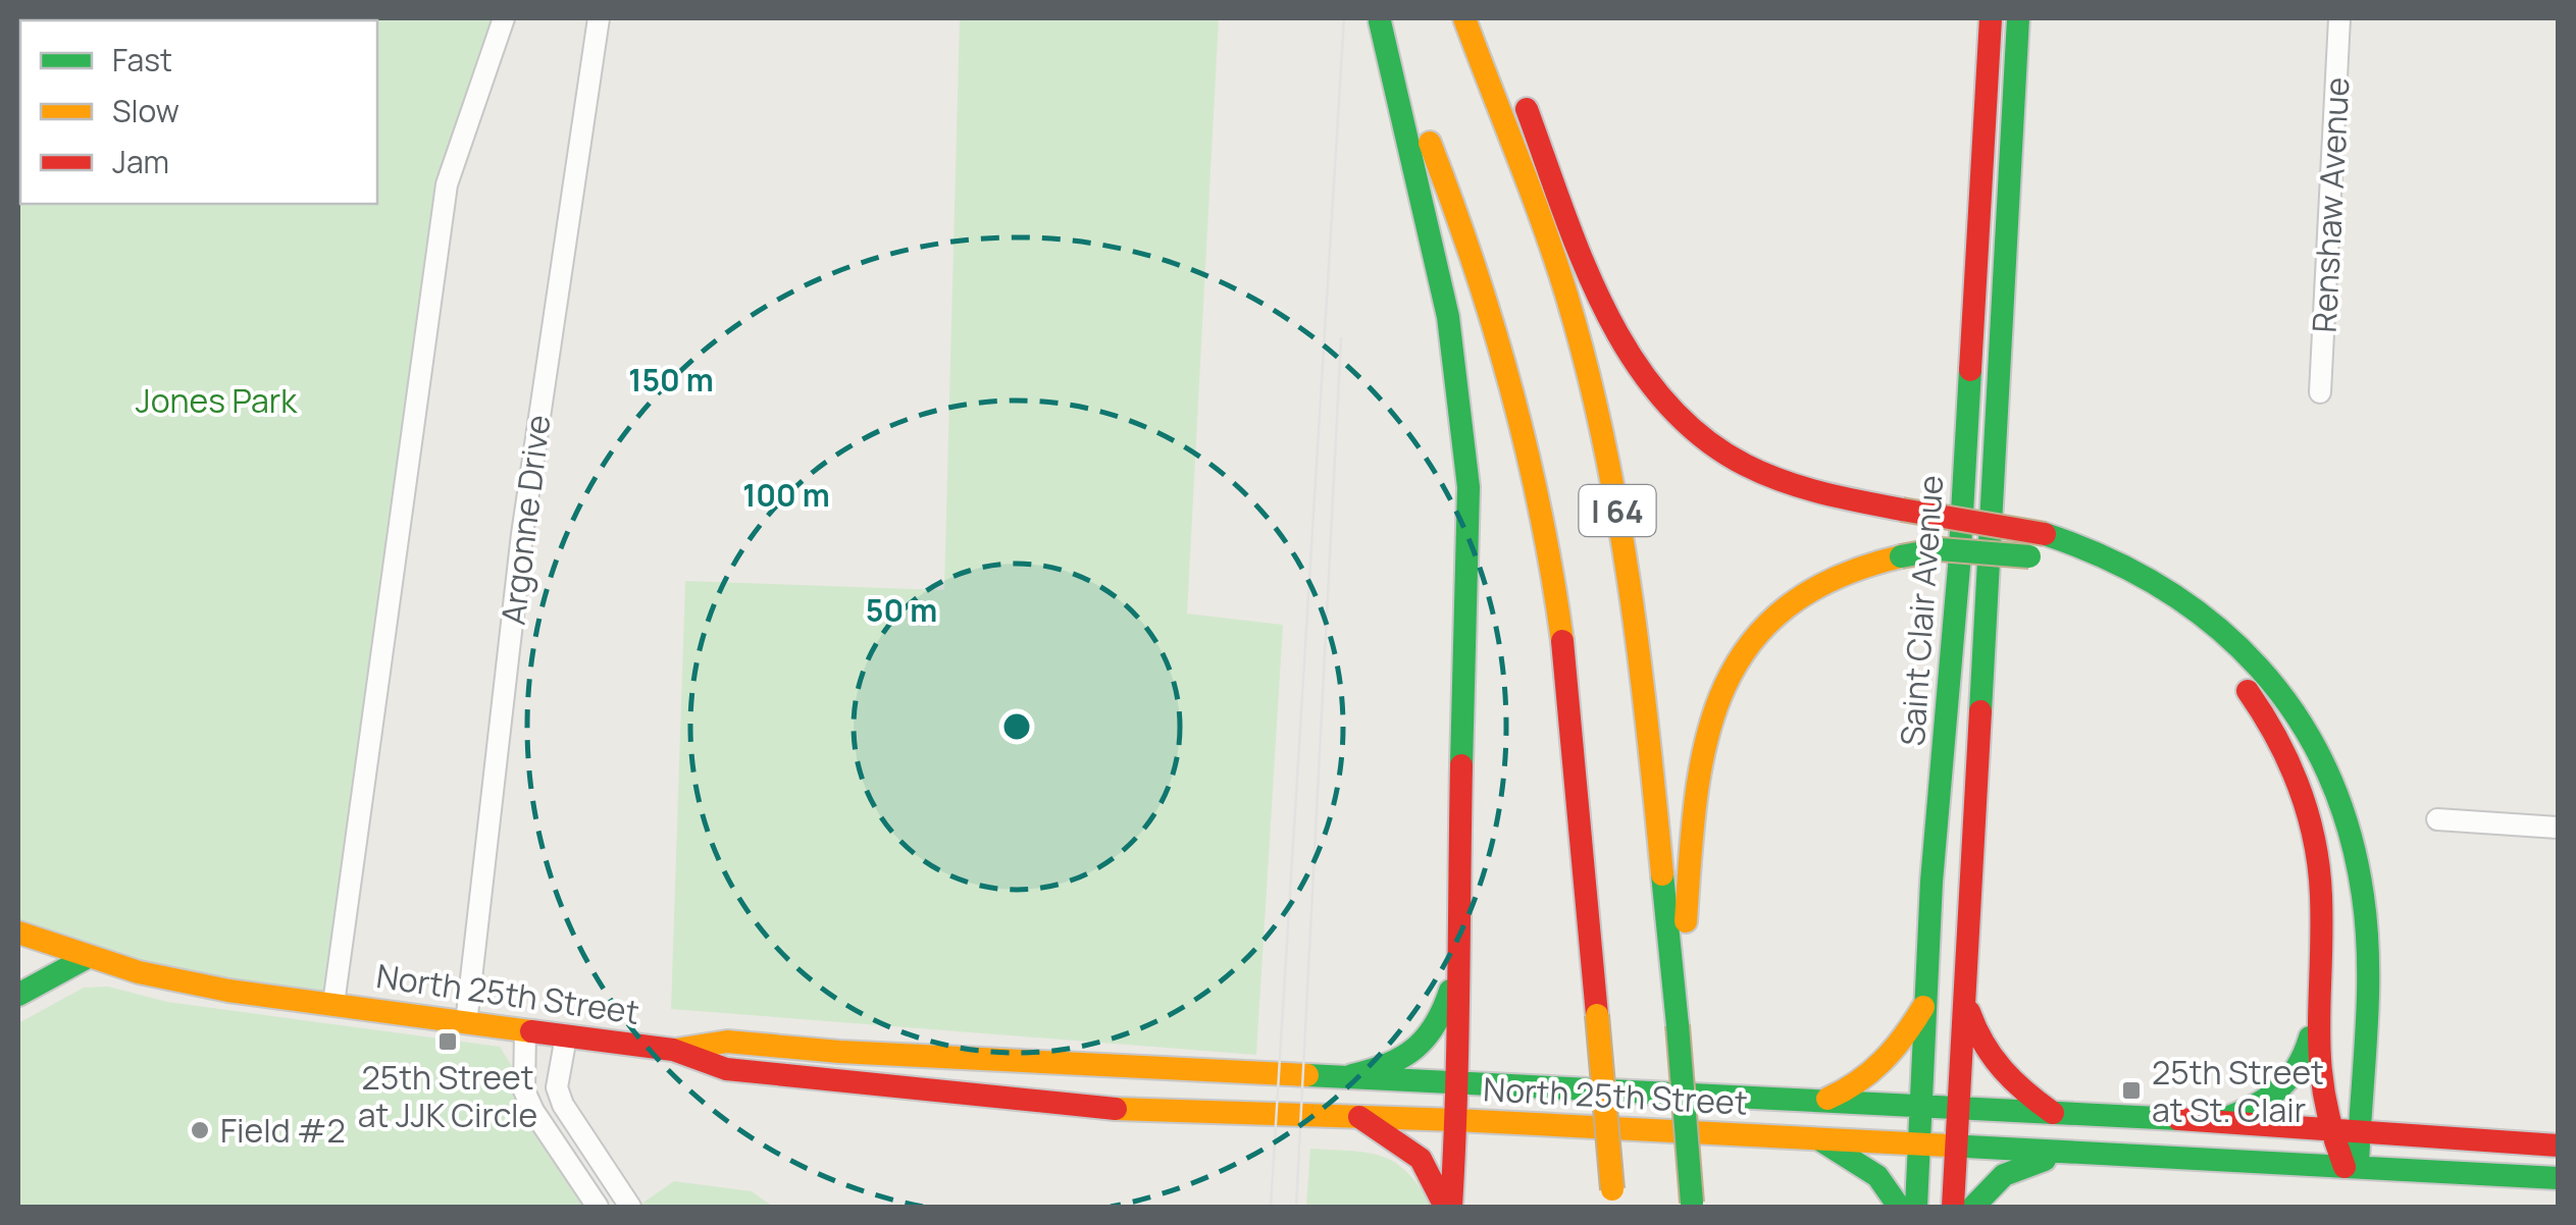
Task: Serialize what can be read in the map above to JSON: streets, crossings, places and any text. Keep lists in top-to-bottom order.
{
  "streets": {
    "main road": ["I 64", "Saint Clair Avenue", "North 25th Street"],
    "street": ["Renshaw Avenue", "Argonne Drive"]
  },
  "crossings": [
    ["Argonne Drive", "North 25th Street"],
    ["Saint Clair Avenue", "North 25th Street"]
  ],
  "parks": ["Jones Park"],
  "places": {
    "transit": ["25th Street at JJK Circle", "25th Street at St. Clair"],
    "other": ["Field #2"]
  },
  "legend": ["Fast", "Slow", "Jam"],
  "rings": ["150 m", "100 m", "50 m"]
}
